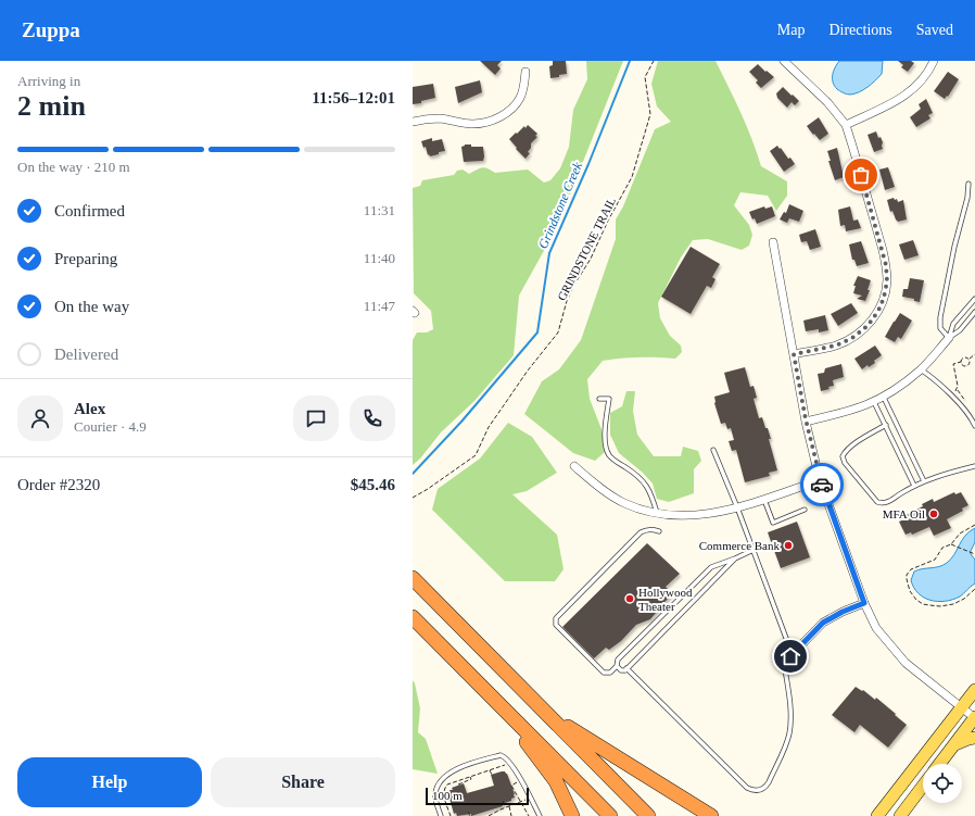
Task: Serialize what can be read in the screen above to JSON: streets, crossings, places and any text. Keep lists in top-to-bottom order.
{
  "streets": {
    "path": ["GRINDSTONE TRAIL"]
  },
  "water": ["Grindstone Creek"],
  "places": ["MFA Oil", "Commerce Bank", "Hollywood Theater"],
  "scale_bar": "100 m",
  "page": {
    "header": "Zuppa",
    "nav": ["Map", "Directions", "Saved"],
    "heading": ["2 min", "Arriving in", "11:56–12:01"],
    "panel": [
      "Alex",
      "Courier · 4.9",
      "Order #2320",
      "$45.46"
    ],
    "bar": "On the way · 210 m",
    "list": [
      ["Confirmed", "11:31"],
      ["Preparing", "11:40"],
      ["On the way", "11:47"],
      "Delivered"
    ],
    "buttons": ["Help", "Share"],
    "scale": "100 m"
  }
}
